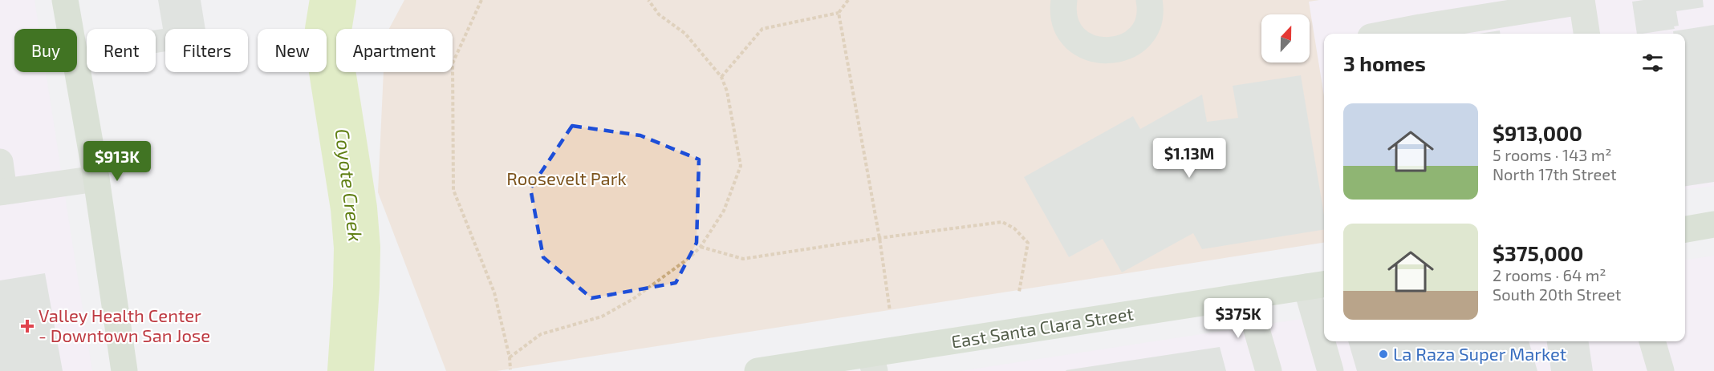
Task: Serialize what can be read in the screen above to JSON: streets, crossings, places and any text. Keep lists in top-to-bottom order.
{
  "streets": {
    "main road": ["East Santa Clara Street"]
  },
  "water": ["Coyote Creek"],
  "parks": ["Roosevelt Park"],
  "places": {
    "health": ["Valley Health Center - Downtown San Jose"],
    "other": ["La Raza Super Market"]
  },
  "north": "top",
  "page": {
    "chip": [
      "Buy",
      "Rent",
      "Filters",
      "New",
      "Apartment"
    ],
    "heading": "3 homes",
    "list": [
      {
        "name": "$913,000",
        "note": "5 rooms · 143 m² · North 17th Street"
      },
      {
        "name": "$375,000",
        "note": "2 rooms · 64 m² · South 20th Street"
      }
    ],
    "price": ["$1.13M", "$913K", "$375K"]
  }
}
